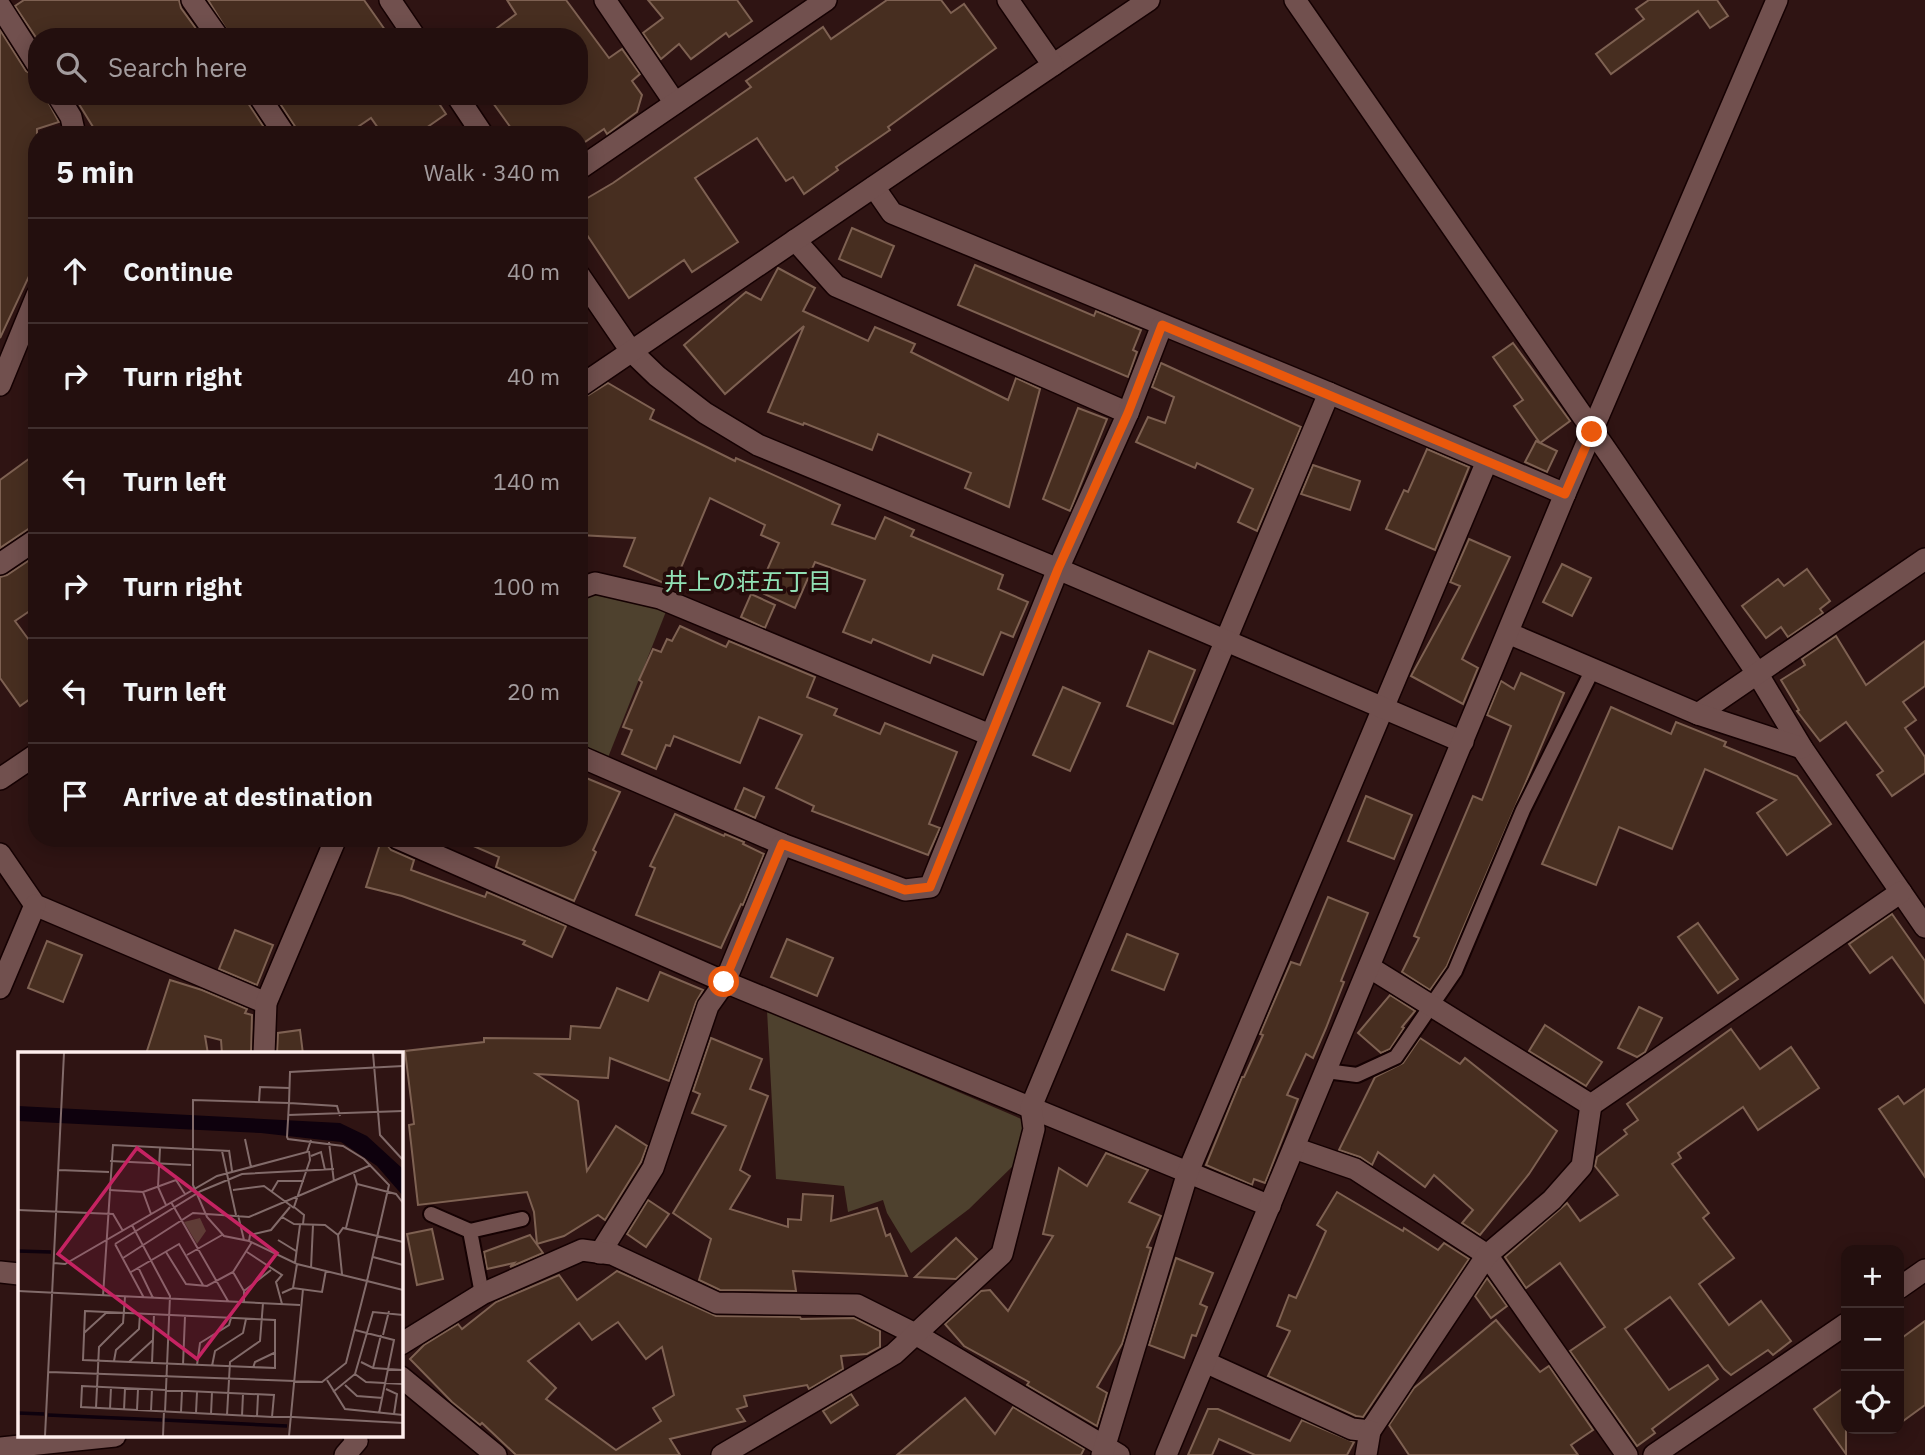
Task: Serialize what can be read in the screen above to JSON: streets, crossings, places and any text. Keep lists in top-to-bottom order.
{
  "districts": ["井上の荘五丁目"],
  "page": {
    "search": "Search here",
    "heading": ["5 min", "Walk · 340 m"],
    "list": [
      ["Continue", "40 m"],
      ["Turn right", "40 m"],
      ["Turn left", "140 m"],
      ["Turn right", "100 m"],
      ["Turn left", "20 m"],
      "Arrive at destination"
    ],
    "map_buttons": ["+", "−"]
  }
}
